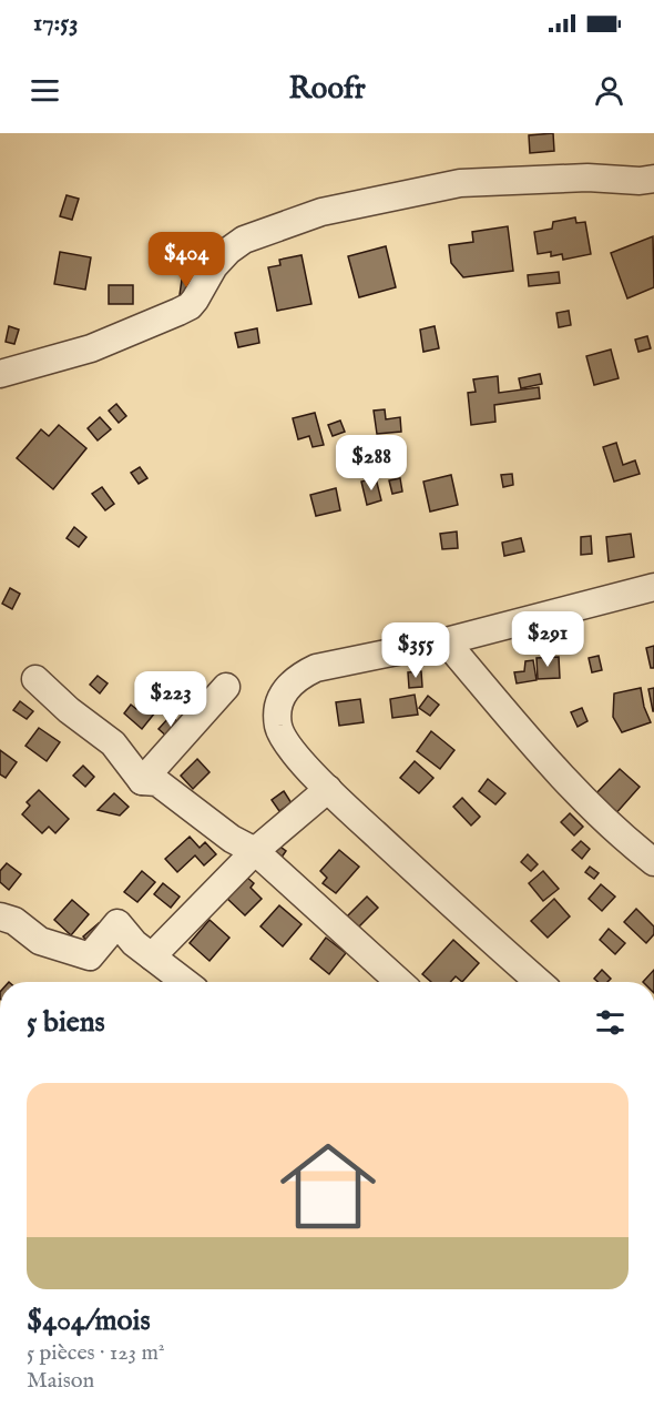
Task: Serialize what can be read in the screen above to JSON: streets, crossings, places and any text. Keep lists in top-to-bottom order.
{
  "page": {
    "status": "17:53",
    "header": "Roofr",
    "price": [
      "$404",
      "$288",
      "$291",
      "$355",
      "$223"
    ],
    "heading": "5 biens",
    "list": [
      {
        "name": "$404/mois",
        "note": "5 pièces · 123 m² · Maison"
      }
    ]
  }
}
